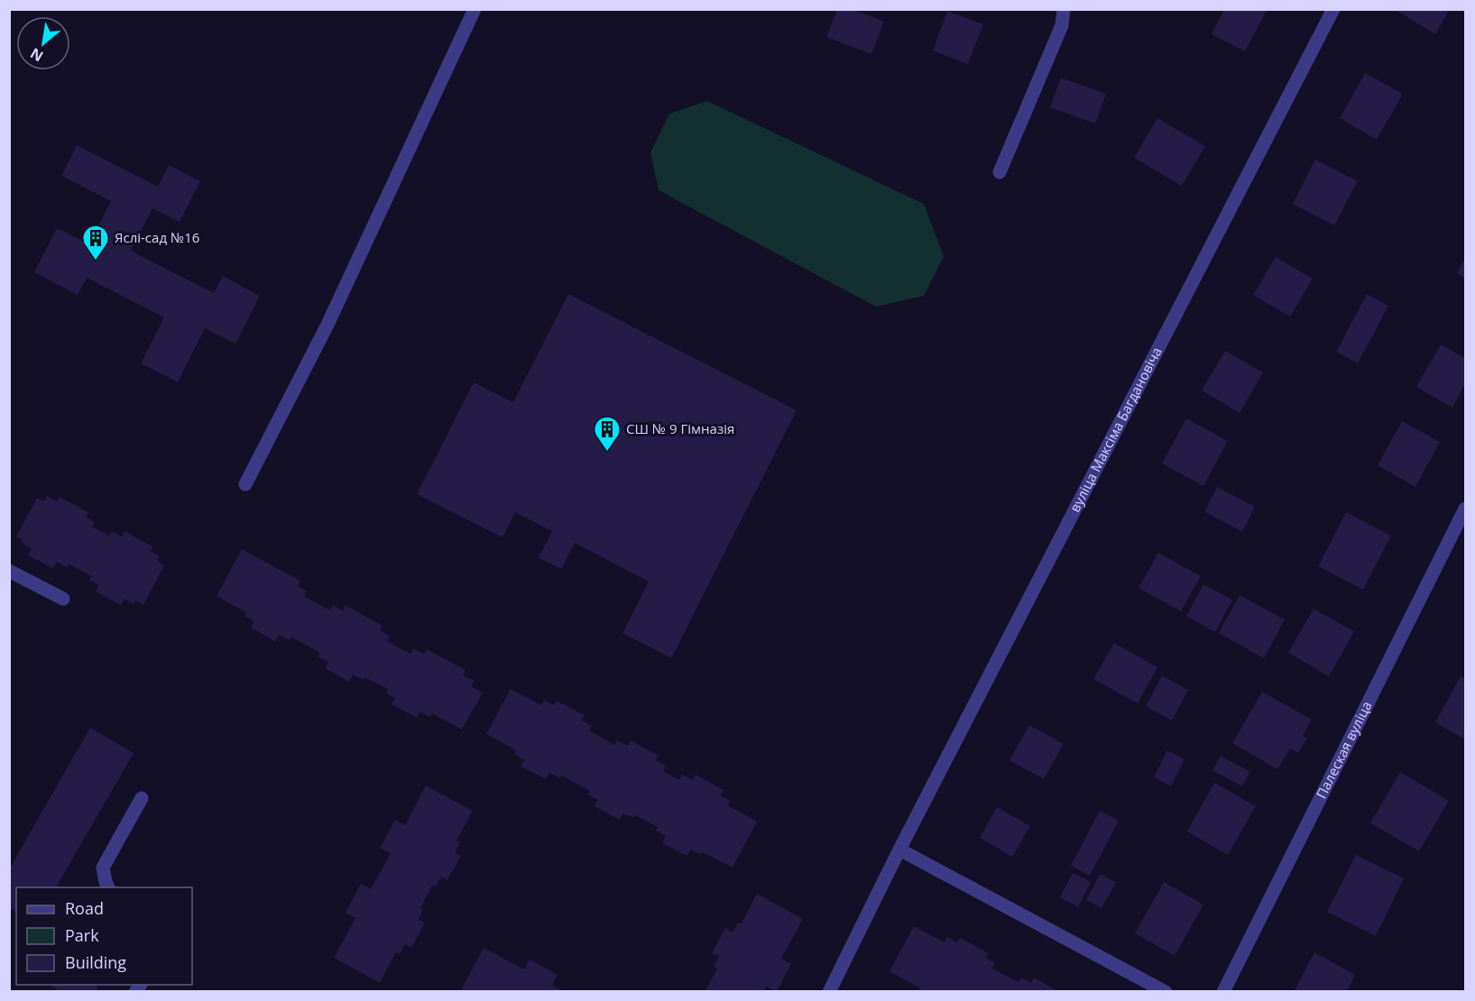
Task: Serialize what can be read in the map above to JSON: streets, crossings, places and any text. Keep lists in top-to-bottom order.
{
  "streets": {
    "street": ["вуліца Максіма Багдановіча", "Палеская вуліца"]
  },
  "places": {
    "building": ["Яслі-сад №16", "СШ № 9 Гімназія"]
  },
  "legend": ["Road", "Park", "Building"],
  "north": "bottom left"
}
